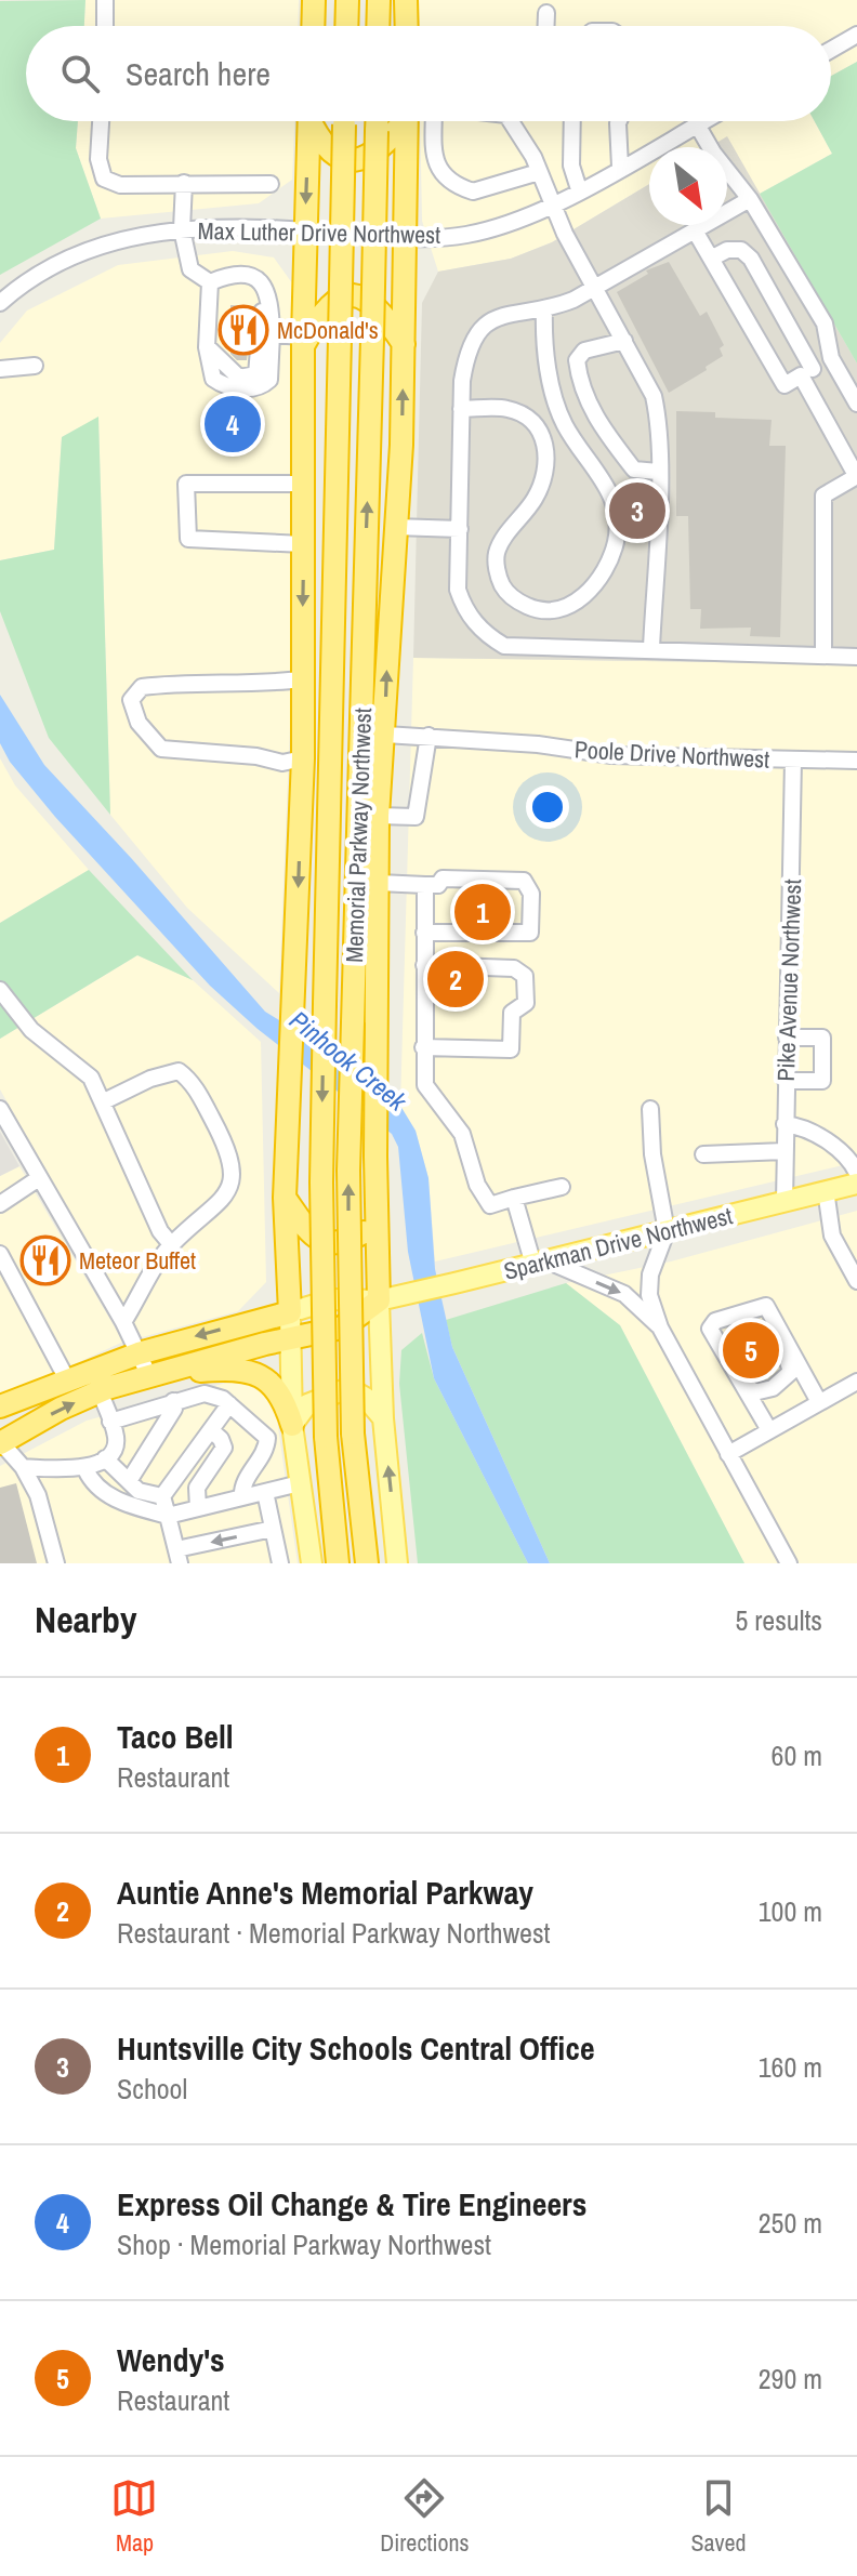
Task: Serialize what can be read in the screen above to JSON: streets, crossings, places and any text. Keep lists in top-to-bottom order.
{
  "streets": {
    "highway": ["Memorial Parkway Northwest", "Sparkman Drive Northwest"],
    "street": ["Max Luther Drive Northwest", "Poole Drive Northwest", "Pike Avenue Northwest"]
  },
  "crossings": [
    ["Poole Drive Northwest", "Pike Avenue Northwest"],
    ["Pike Avenue Northwest", "Sparkman Drive Northwest"]
  ],
  "water": ["Pinhook Creek"],
  "places": {
    "restaurant": ["McDonald's", "Meteor Buffet"]
  },
  "north": "bottom right",
  "page": {
    "search": "Search here",
    "pins": [
      "4",
      "3",
      "1",
      "2",
      "5"
    ],
    "heading": ["Nearby", "5 results"],
    "list": [
      {
        "mark": "1",
        "name": "Taco Bell",
        "note": "Restaurant",
        "value": "60 m"
      },
      {
        "mark": "2",
        "name": "Auntie Anne's Memorial Parkway",
        "note": "Restaurant · Memorial Parkway Northwest",
        "value": "100 m"
      },
      {
        "mark": "3",
        "name": "Huntsville City Schools Central Office",
        "note": "School",
        "value": "160 m"
      },
      {
        "mark": "4",
        "name": "Express Oil Change & Tire Engineers",
        "note": "Shop · Memorial Parkway Northwest",
        "value": "250 m"
      },
      {
        "mark": "5",
        "name": "Wendy's",
        "note": "Restaurant",
        "value": "290 m"
      }
    ],
    "nav": ["Map", "Directions", "Saved"]
  }
}
